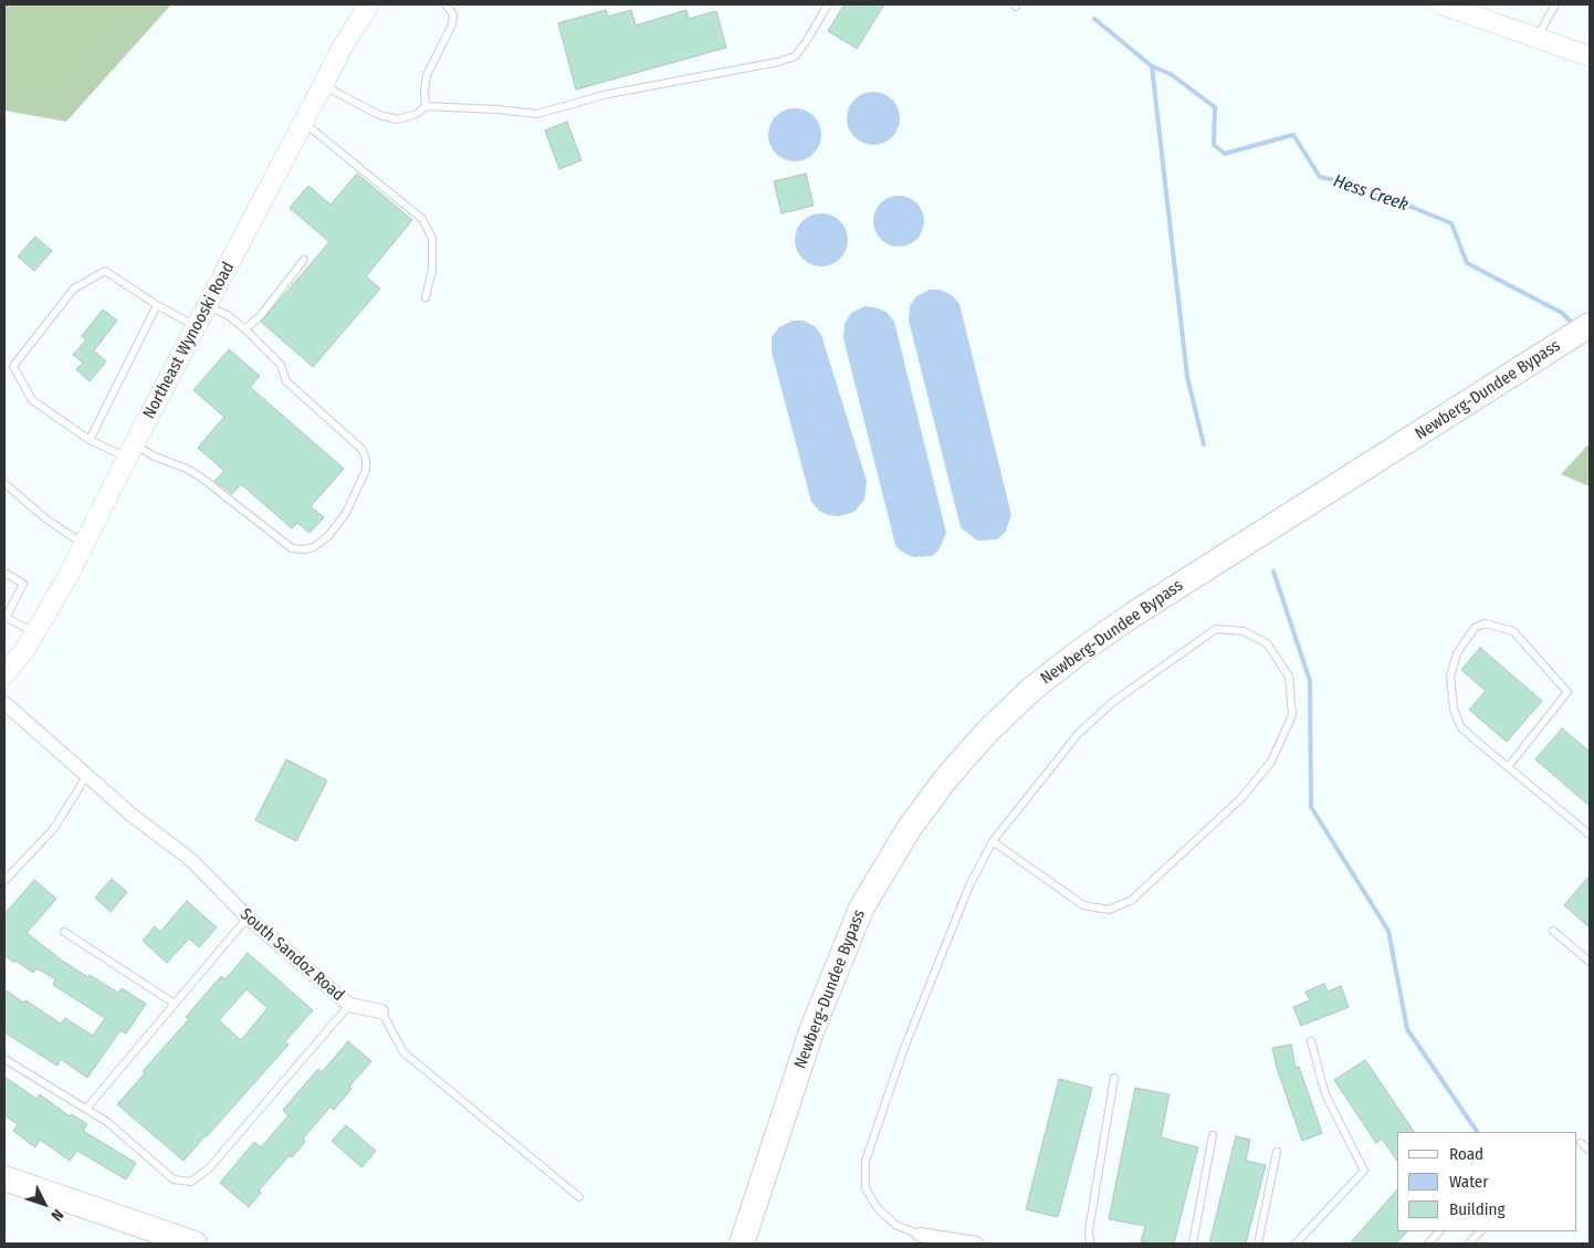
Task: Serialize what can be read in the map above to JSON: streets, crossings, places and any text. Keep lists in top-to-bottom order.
{
  "streets": {
    "highway": ["Newberg-Dundee Bypass"],
    "main road": ["Northeast Wynooski Road"],
    "street": ["South Sandoz Road"]
  },
  "water": ["Hess Creek"],
  "legend": ["Road", "Water", "Building"],
  "north": "bottom right"
}
